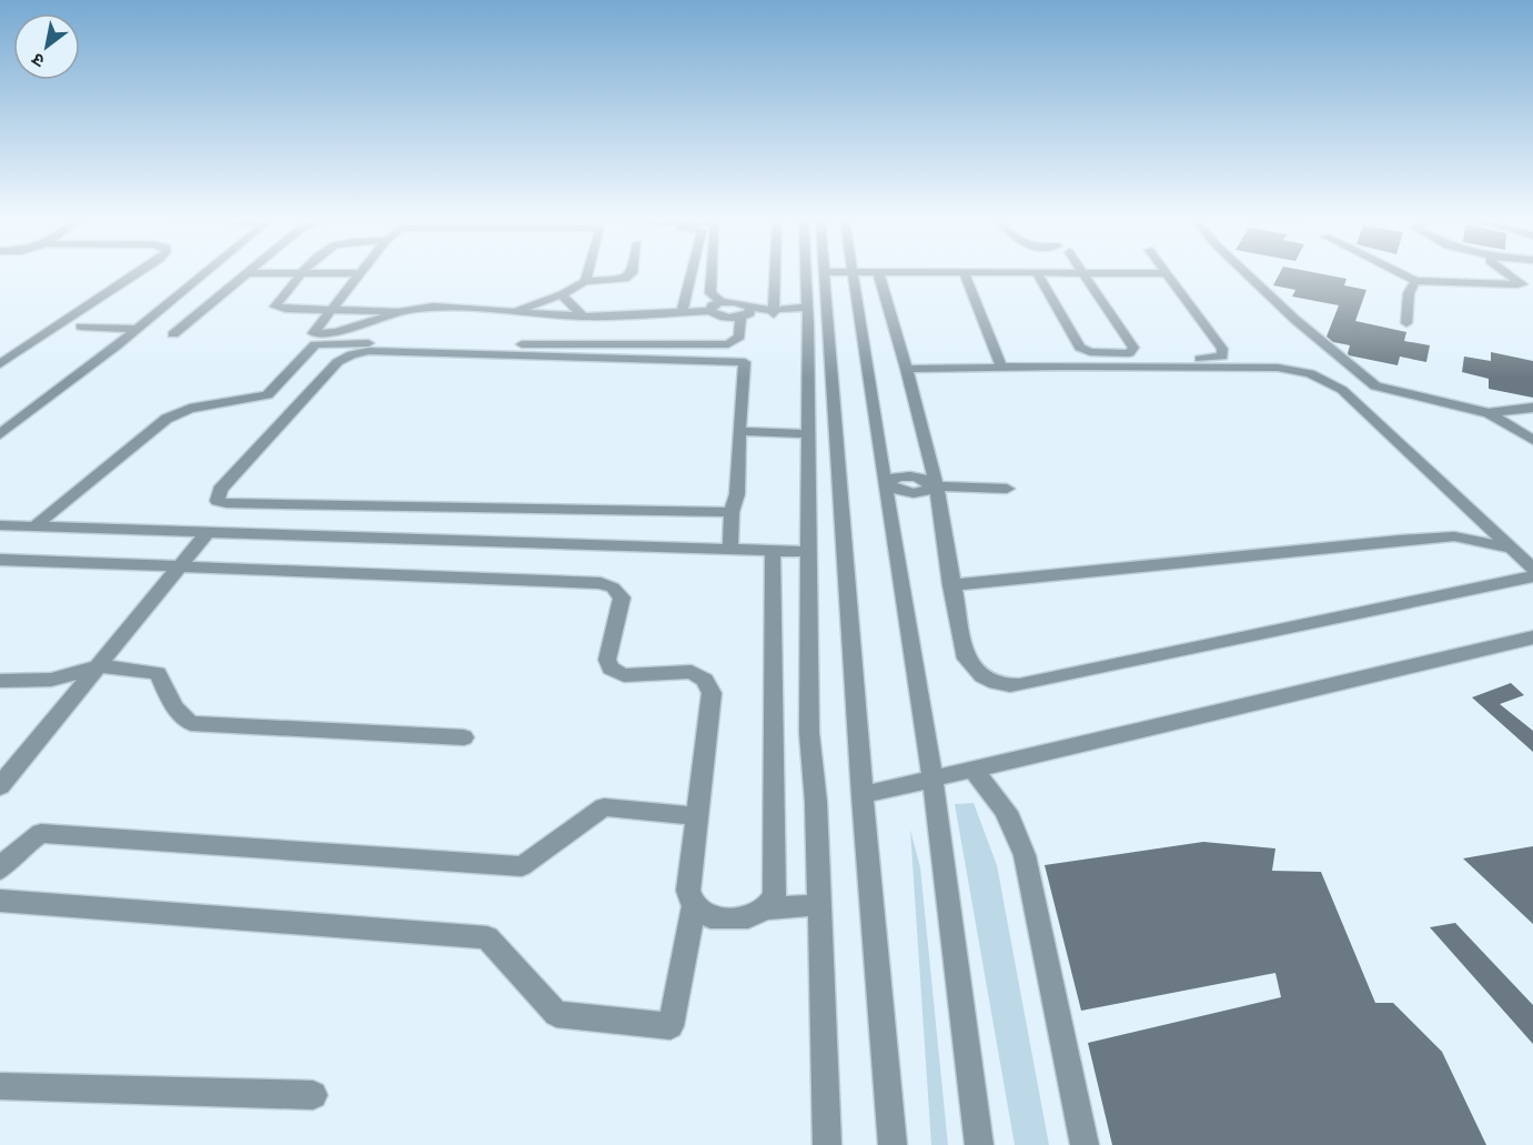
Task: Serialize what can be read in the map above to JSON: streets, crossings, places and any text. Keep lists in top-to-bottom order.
{
  "north": "bottom left"
}
